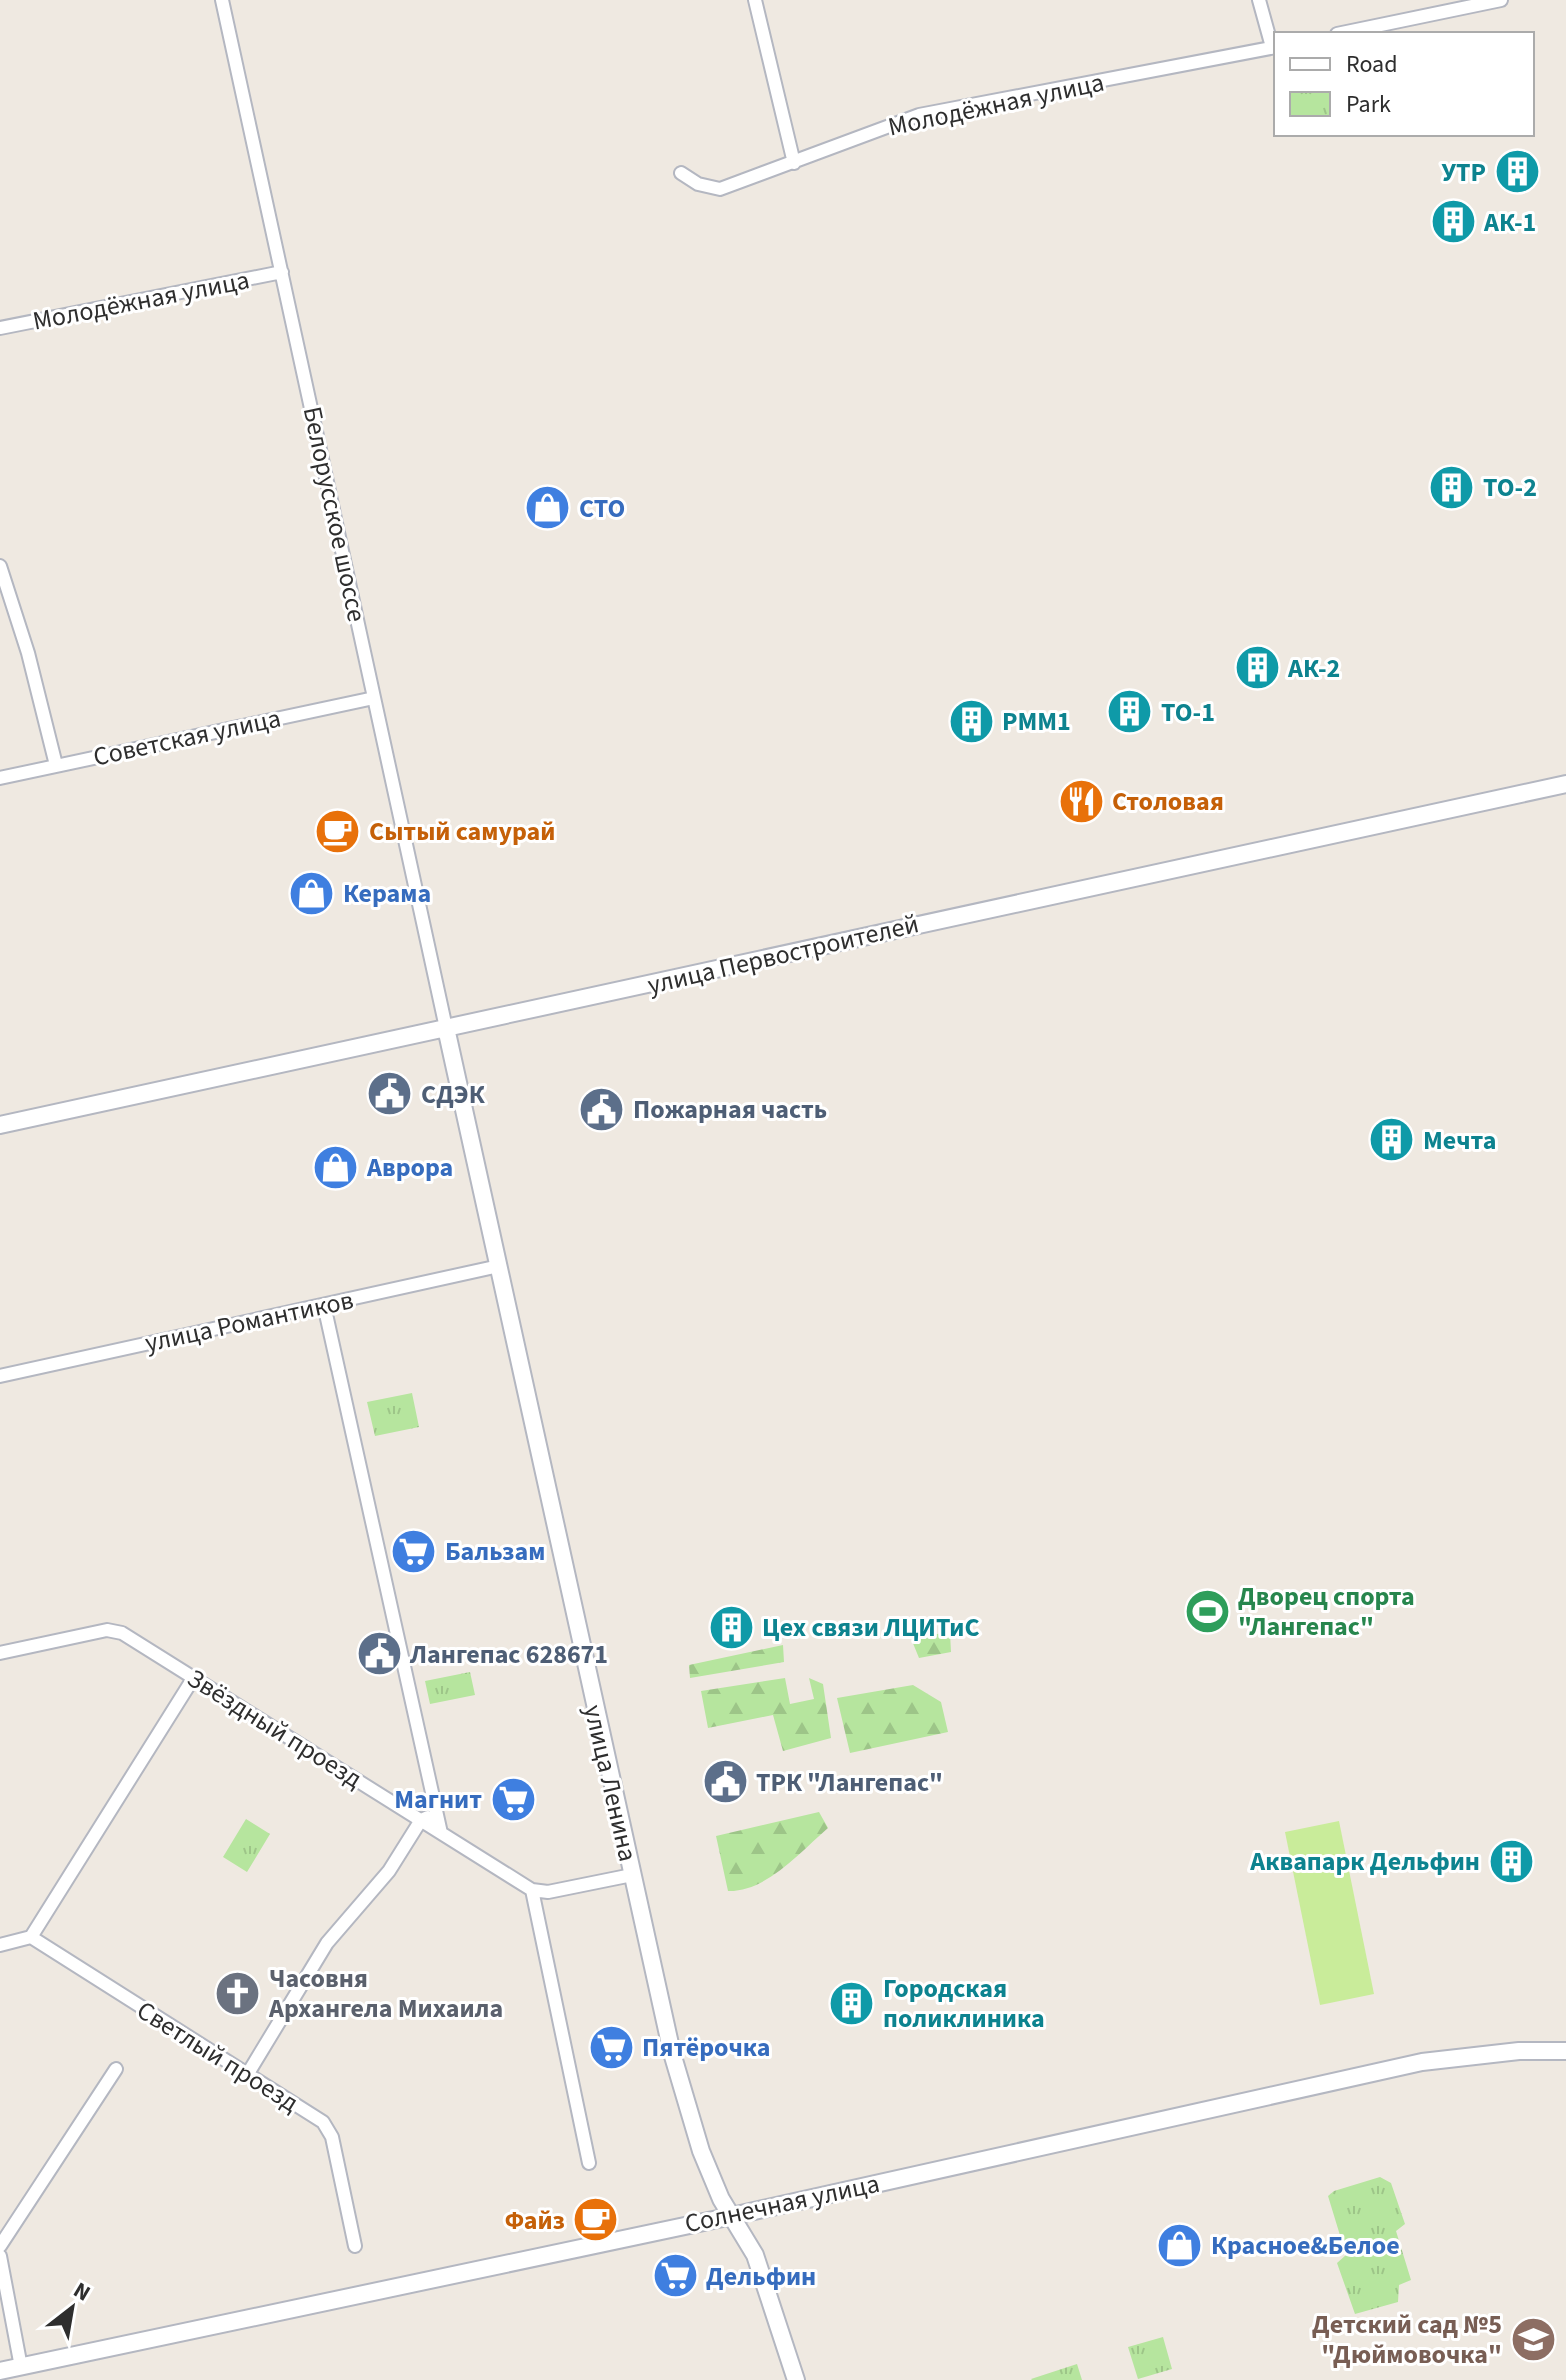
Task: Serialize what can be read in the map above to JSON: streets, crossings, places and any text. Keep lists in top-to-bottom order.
{
  "streets": {
    "street": [
      "Молодёжная улица",
      "Белорусское шоссе",
      "Советская улица",
      "улица Первостроителей",
      "улица Романтиков",
      "Звёздный проезд",
      "улица Ленина",
      "Светлый проезд",
      "Солнечная улица"
    ]
  },
  "crossings": [
    ["Молодёжная улица", "Белорусское шоссе"],
    ["Белорусское шоссе", "Советская улица"],
    ["Белорусское шоссе", "улица Первостроителей"],
    ["Белорусское шоссе", "улица Ленина"],
    ["улица Первостроителей", "улица Ленина"],
    ["улица Романтиков", "улица Ленина"],
    ["улица Ленина", "Солнечная улица"]
  ],
  "places": {
    "building": [
      "УТР",
      "АК-1",
      "ТО-2",
      "АК-2",
      "ТО-1",
      "РММ1",
      "Мечта",
      "Цех связи ЛЦИТиС",
      "Аквапарк Дельфин",
      "Городская поликлиника"
    ],
    "shop": [
      "СТО",
      "Керама",
      "Аврора",
      "Красное&Белое"
    ],
    "restaurant": ["Столовая"],
    "cafe": ["Сытый самурай", "Файз"],
    "public building": [
      "СДЭК",
      "Пожарная часть",
      "Лангепас 628671",
      "ТРК \"Лангепас\""
    ],
    "supermarket": [
      "Бальзам",
      "Магнит",
      "Пятёрочка",
      "Дельфин"
    ],
    "sports": ["Дворец спорта \"Лангепас\""],
    "church": ["Часовня Архангела Михаила"],
    "school or university": ["Детский сад №5 \"Дюймовочка\""]
  },
  "legend": ["Road", "Park"],
  "north": "top right"
}
